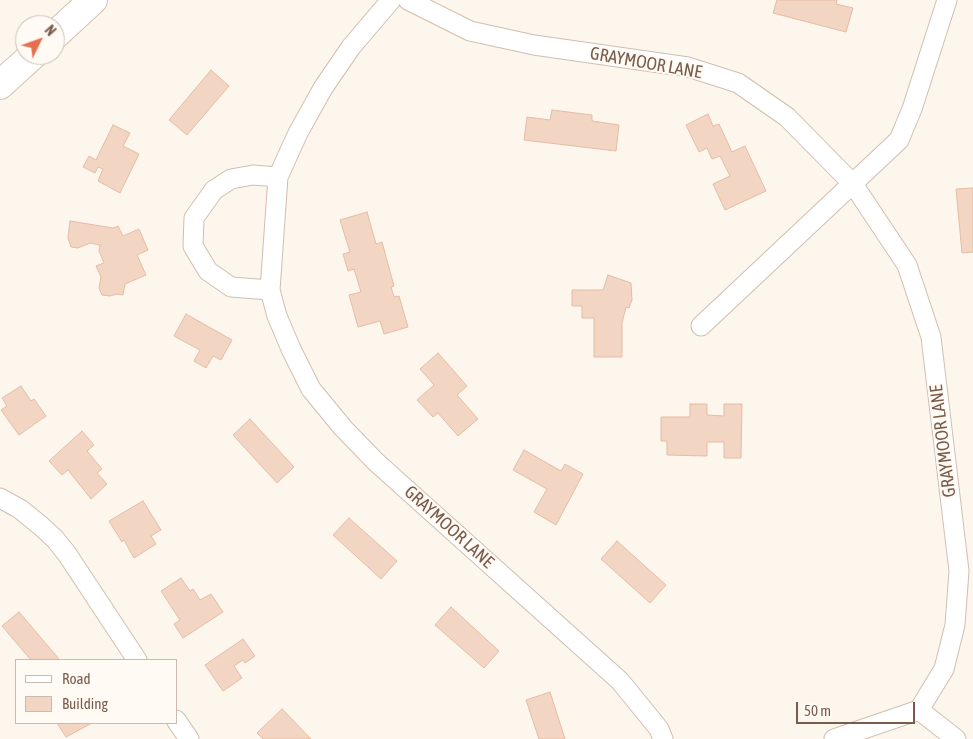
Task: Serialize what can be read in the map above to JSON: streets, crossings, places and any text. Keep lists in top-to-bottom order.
{
  "streets": {
    "street": ["GRAYMOOR LANE"]
  },
  "legend": ["Road", "Building"],
  "scale_bar": "50 m",
  "north": "top right"
}
